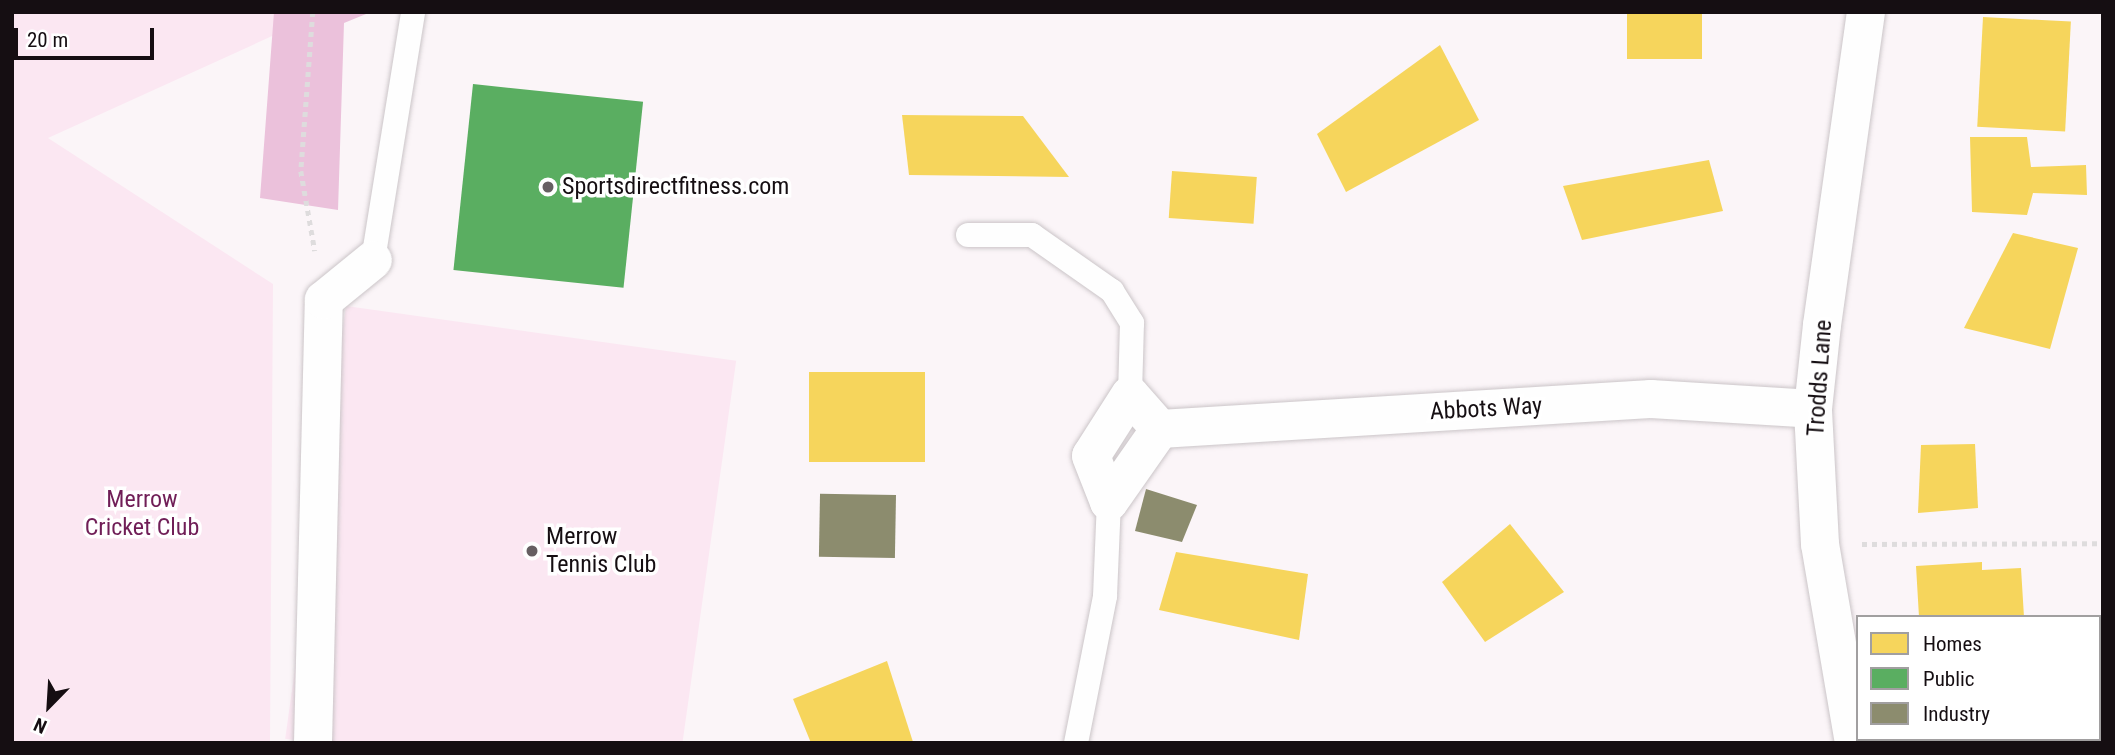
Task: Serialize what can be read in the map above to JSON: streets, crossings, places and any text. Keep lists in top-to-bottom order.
{
  "streets": {
    "street": ["Trodds Lane", "Abbots Way"]
  },
  "crossings": [
    ["Trodds Lane", "Abbots Way"]
  ],
  "parks": ["Merrow Cricket Club"],
  "places": ["Sportsdirectfitness.com", "Merrow Tennis Club"],
  "legend": ["Homes", "Public", "Industry"],
  "scale_bar": "20 m",
  "north": "bottom left"
}
